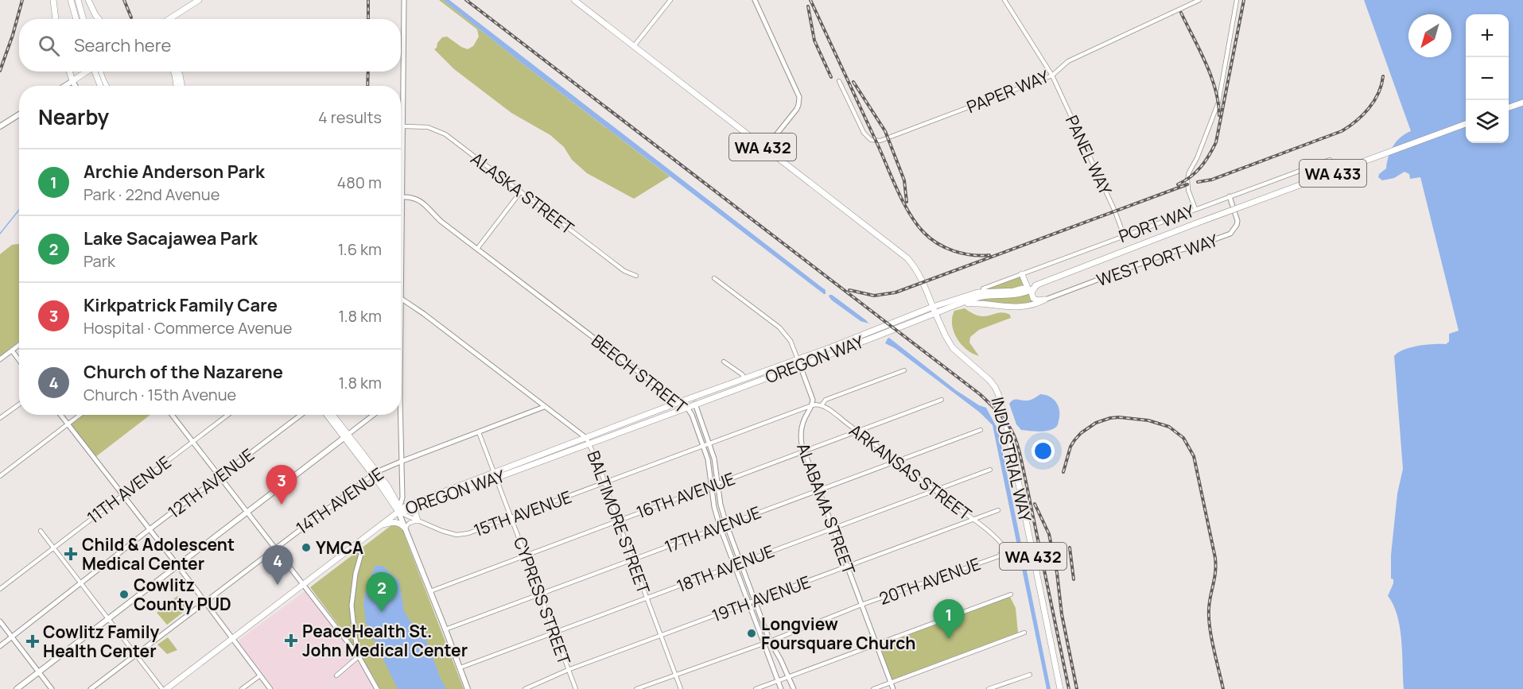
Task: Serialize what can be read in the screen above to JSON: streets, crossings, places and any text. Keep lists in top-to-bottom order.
{
  "streets": {
    "main road": [
      "WA 432",
      "WA 433",
      "OREGON WAY",
      "INDUSTRIAL WAY"
    ],
    "street": [
      "PAPER WAY",
      "PANEL WAY",
      "ALASKA STREET",
      "PORT WAY",
      "WEST PORT WAY",
      "BEECH STREET",
      "ARKANSAS STREET",
      "12TH AVENUE",
      "11TH AVENUE",
      "16TH AVENUE",
      "14TH AVENUE",
      "ALABAMA STREET",
      "15TH AVENUE",
      "BALTIMORE STREET",
      "17TH AVENUE",
      "18TH AVENUE",
      "20TH AVENUE",
      "19TH AVENUE",
      "CYPRESS STREET"
    ]
  },
  "crossings": [
    ["PAPER WAY", "PANEL WAY"],
    ["WA 432", "OREGON WAY"],
    ["WA 432", "INDUSTRIAL WAY"],
    ["PANEL WAY", "PORT WAY"],
    ["PORT WAY", "WEST PORT WAY"],
    ["OREGON WAY", "BEECH STREET"],
    ["OREGON WAY", "INDUSTRIAL WAY"],
    ["OREGON WAY", "15TH AVENUE"],
    ["OREGON WAY", "BALTIMORE STREET"],
    ["OREGON WAY", "CYPRESS STREET"],
    ["BEECH STREET", "16TH AVENUE"],
    ["BEECH STREET", "15TH AVENUE"],
    ["BEECH STREET", "17TH AVENUE"],
    ["BEECH STREET", "18TH AVENUE"],
    ["BEECH STREET", "20TH AVENUE"],
    ["BEECH STREET", "19TH AVENUE"],
    ["ARKANSAS STREET", "16TH AVENUE"],
    ["ARKANSAS STREET", "17TH AVENUE"],
    ["ARKANSAS STREET", "18TH AVENUE"],
    ["ARKANSAS STREET", "20TH AVENUE"],
    ["ARKANSAS STREET", "19TH AVENUE"],
    ["16TH AVENUE", "ALABAMA STREET"],
    ["16TH AVENUE", "BALTIMORE STREET"],
    ["16TH AVENUE", "CYPRESS STREET"],
    ["14TH AVENUE", "BALTIMORE STREET"],
    ["14TH AVENUE", "CYPRESS STREET"],
    ["ALABAMA STREET", "15TH AVENUE"],
    ["ALABAMA STREET", "17TH AVENUE"],
    ["ALABAMA STREET", "18TH AVENUE"],
    ["ALABAMA STREET", "20TH AVENUE"],
    ["ALABAMA STREET", "19TH AVENUE"],
    ["15TH AVENUE", "BALTIMORE STREET"],
    ["15TH AVENUE", "CYPRESS STREET"],
    ["BALTIMORE STREET", "17TH AVENUE"],
    ["BALTIMORE STREET", "18TH AVENUE"],
    ["BALTIMORE STREET", "20TH AVENUE"],
    ["BALTIMORE STREET", "19TH AVENUE"],
    ["17TH AVENUE", "CYPRESS STREET"],
    ["18TH AVENUE", "CYPRESS STREET"],
    ["19TH AVENUE", "CYPRESS STREET"]
  ],
  "places": {
    "other": ["YMCA", "Cowlitz County PUD", "Longview Foursquare Church"],
    "health": ["Child & Adolescent Medical Center", "PeaceHealth St. John Medical Center", "Cowlitz Family Health Center"]
  },
  "north": "bottom left",
  "page": {
    "map_buttons": ["+", "−"],
    "search": "Search here",
    "heading": ["Nearby", "4 results"],
    "list": [
      {
        "mark": "1",
        "name": "Archie Anderson Park",
        "note": "Park · 22nd Avenue",
        "value": "480 m"
      },
      {
        "mark": "2",
        "name": "Lake Sacajawea Park",
        "note": "Park",
        "value": "1.6 km"
      },
      {
        "mark": "3",
        "name": "Kirkpatrick Family Care",
        "note": "Hospital · Commerce Avenue",
        "value": "1.8 km"
      },
      {
        "mark": "4",
        "name": "Church of the Nazarene",
        "note": "Church · 15th Avenue",
        "value": "1.8 km"
      }
    ],
    "pins": [
      "3",
      "4",
      "2",
      "1"
    ]
  }
}
